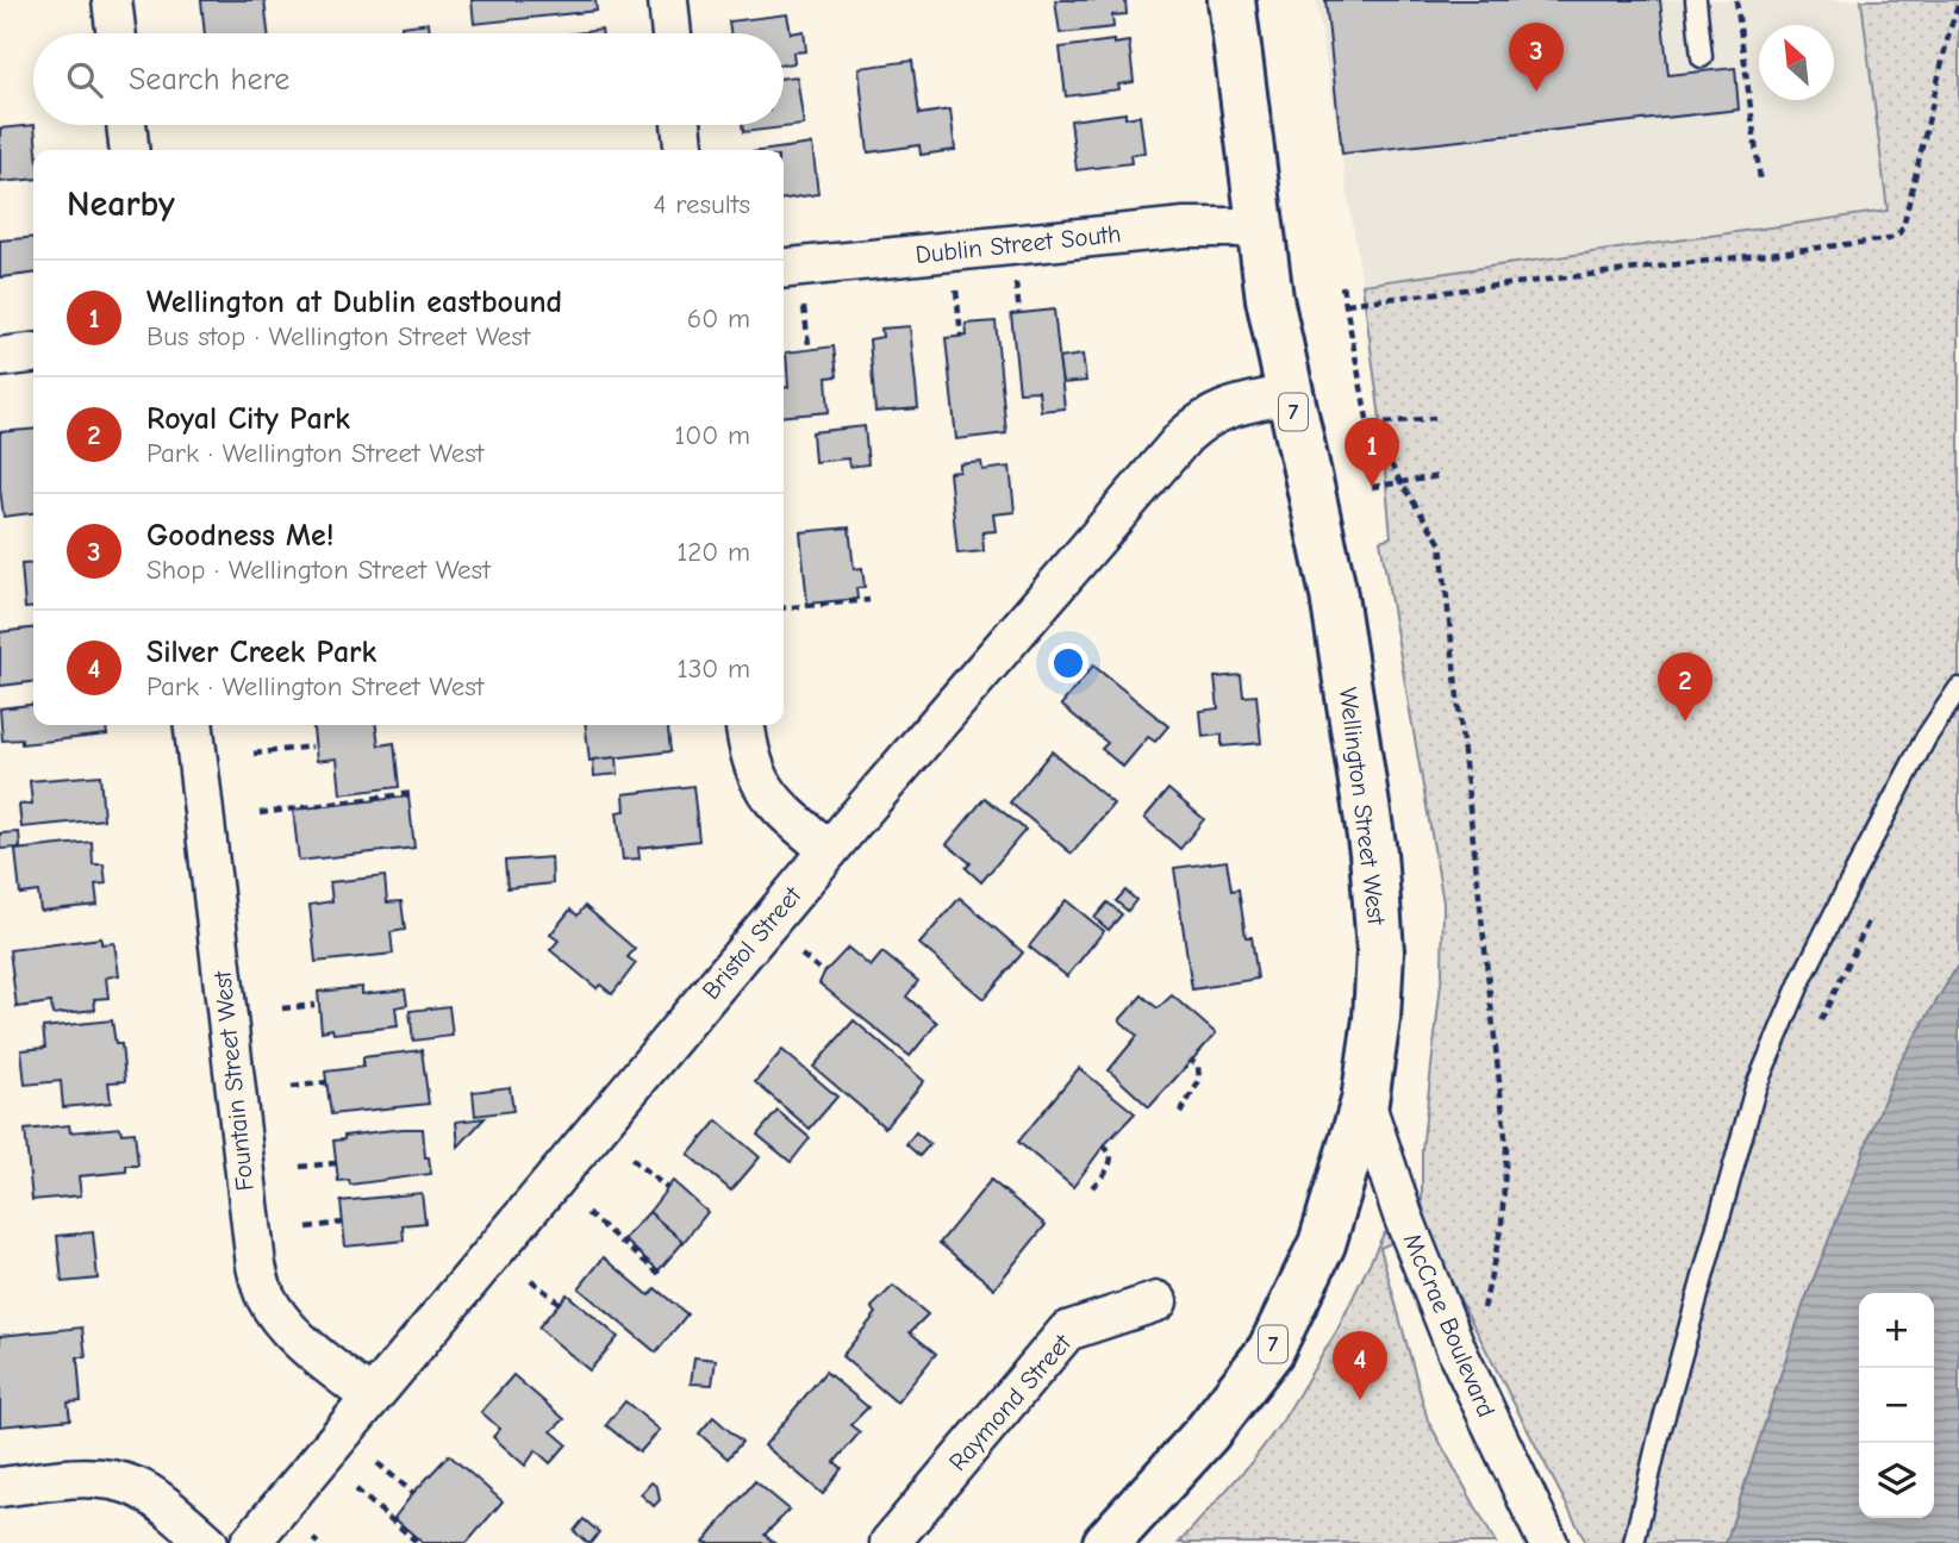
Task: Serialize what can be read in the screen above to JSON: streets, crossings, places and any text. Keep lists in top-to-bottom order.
{
  "streets": {
    "main road": ["7", "Wellington Street West"],
    "street": [
      "Dublin Street South",
      "Bristol Street",
      "Fountain Street West",
      "McCrae Boulevard",
      "Raymond Street"
    ]
  },
  "crossings": [
    ["Dublin Street South", "Wellington Street West"],
    ["Wellington Street West", "Bristol Street"],
    ["Wellington Street West", "McCrae Boulevard"],
    ["Bristol Street", "Fountain Street West"]
  ],
  "north": "top left",
  "page": {
    "pins": [
      "3",
      "1",
      "2",
      "4"
    ],
    "search": "Search here",
    "heading": ["Nearby", "4 results"],
    "list": [
      {
        "mark": "1",
        "name": "Wellington at Dublin eastbound",
        "note": "Bus stop · Wellington Street West",
        "value": "60 m"
      },
      {
        "mark": "2",
        "name": "Royal City Park",
        "note": "Park · Wellington Street West",
        "value": "100 m"
      },
      {
        "mark": "3",
        "name": "Goodness Me!",
        "note": "Shop · Wellington Street West",
        "value": "120 m"
      },
      {
        "mark": "4",
        "name": "Silver Creek Park",
        "note": "Park · Wellington Street West",
        "value": "130 m"
      }
    ],
    "map_buttons": ["+", "−"]
  }
}
